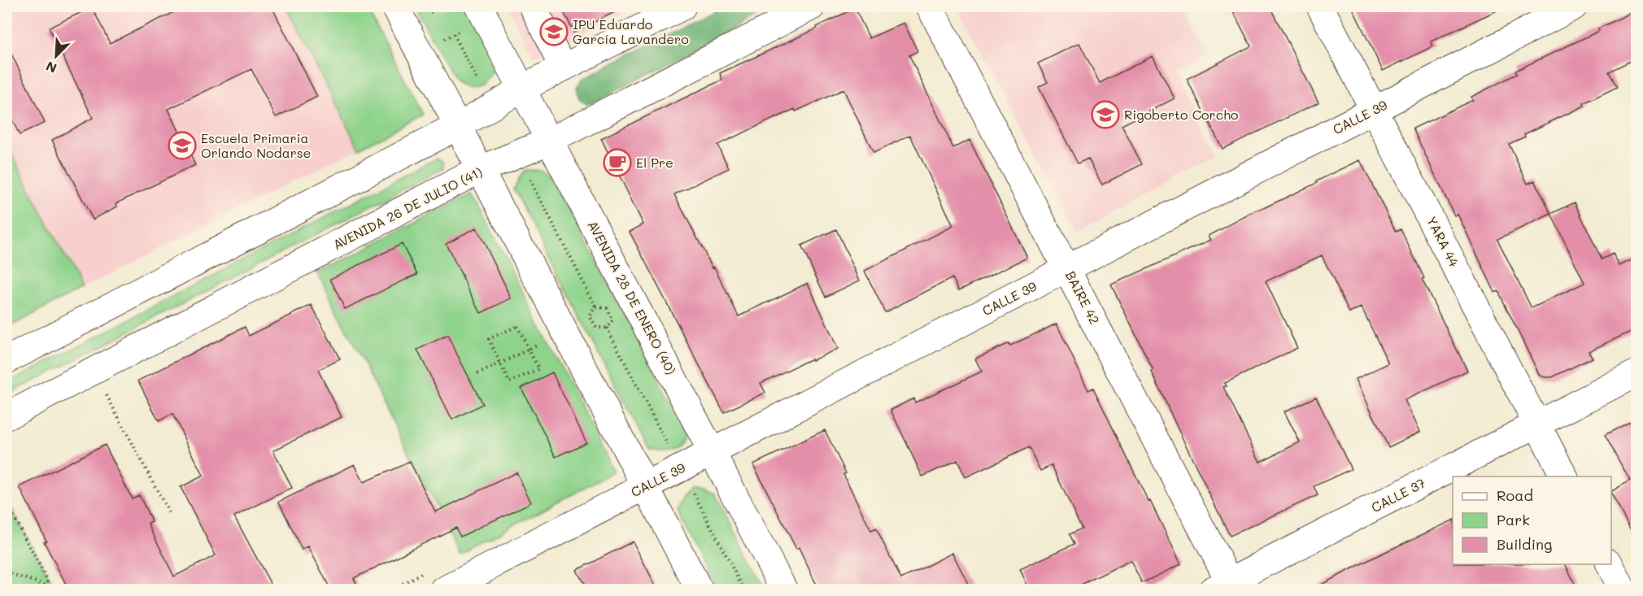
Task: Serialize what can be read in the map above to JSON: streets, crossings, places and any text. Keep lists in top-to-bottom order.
{
  "streets": {
    "main road": [
      "CALLE 39",
      "AVENIDA 26 DE JULIO (41)",
      "YARA 44",
      "AVENIDA 28 DE ENERO (40)",
      "BAIRE 42",
      "CALLE 37"
    ]
  },
  "crossings": [
    ["CALLE 39", "YARA 44"],
    ["CALLE 39", "AVENIDA 28 DE ENERO (40)"],
    ["CALLE 39", "BAIRE 42"],
    ["AVENIDA 26 DE JULIO (41)", "AVENIDA 28 DE ENERO (40)"],
    ["YARA 44", "CALLE 37"],
    ["BAIRE 42", "CALLE 37"]
  ],
  "places": {
    "school or university": ["IPU Eduardo García Lavandero", "Rigoberto Corcho", "Escuela Primaria Orlando Nodarse"],
    "cafe": ["El Pre"]
  },
  "legend": ["Road", "Park", "Building"],
  "north": "bottom left"
}
